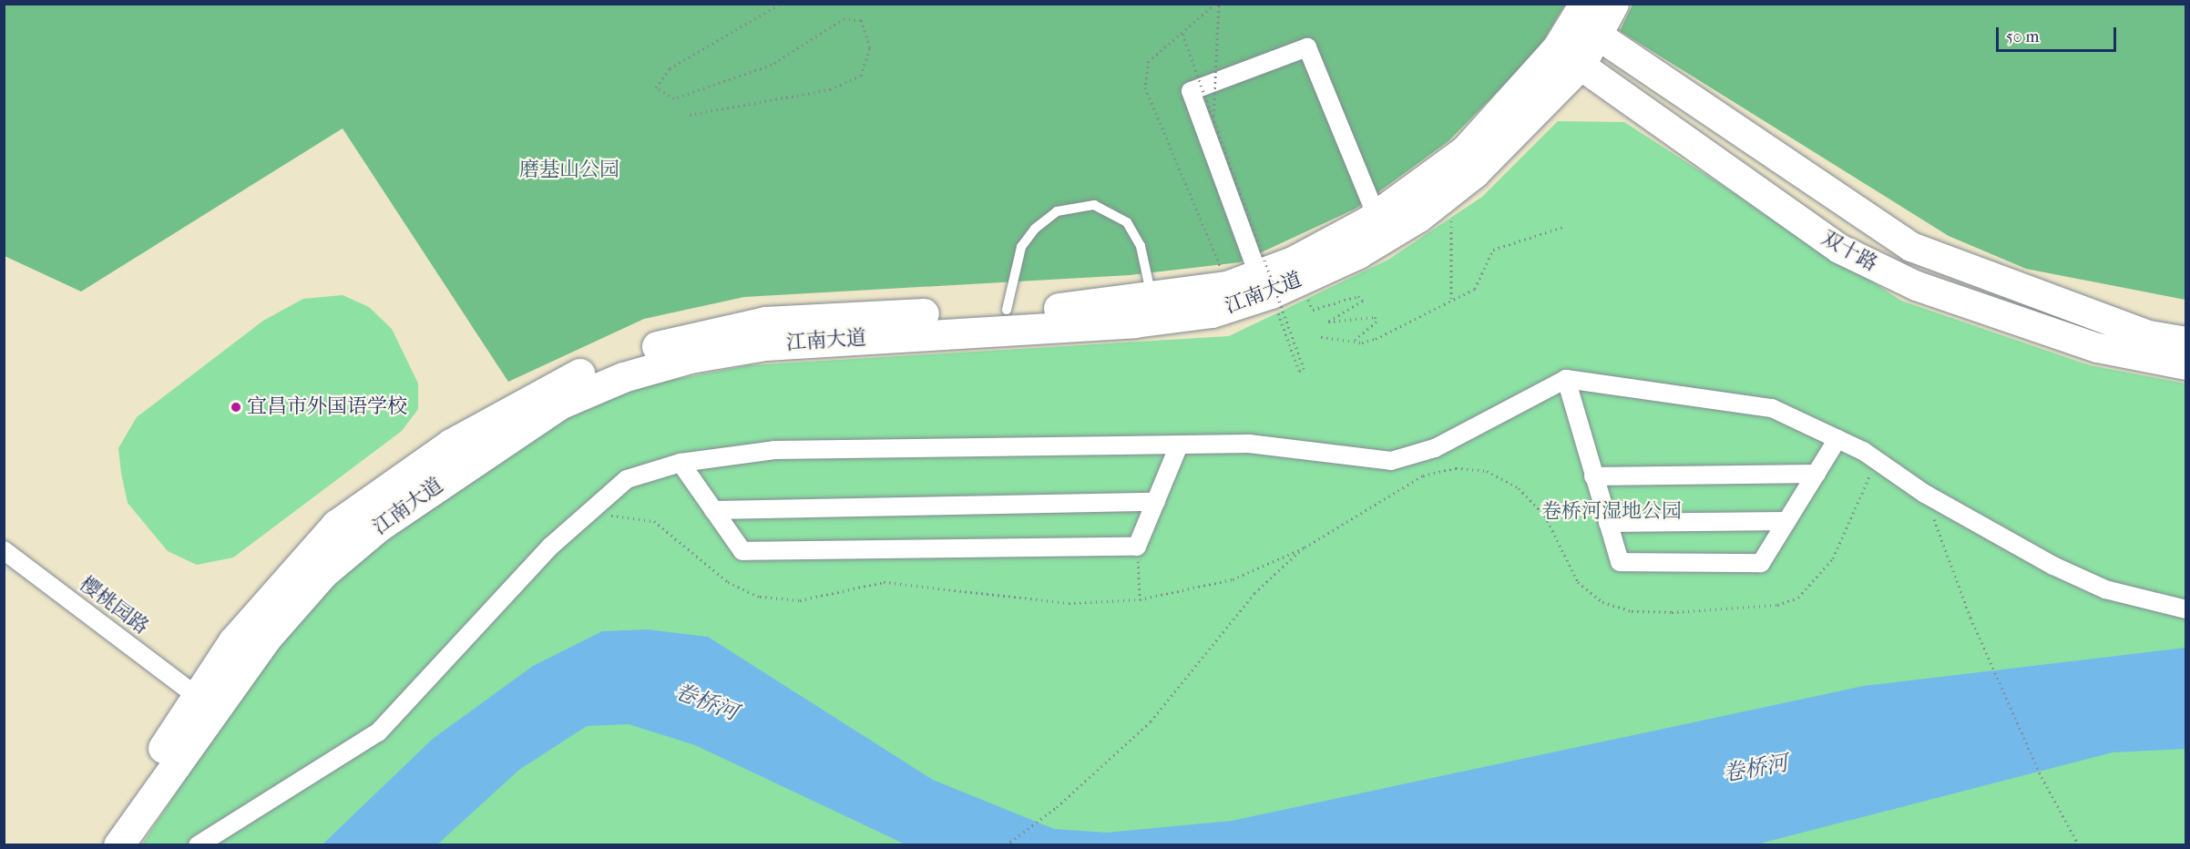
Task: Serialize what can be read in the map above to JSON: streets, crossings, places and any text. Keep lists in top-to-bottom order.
{
  "streets": {
    "highway": ["江南大道"],
    "main road": ["双十路"],
    "street": ["樱桃园路"]
  },
  "crossings": [
    ["双十路", "江南大道"],
    ["江南大道", "樱桃园路"]
  ],
  "water": ["卷桥河"],
  "parks": ["磨基山公园", "卷桥河湿地公园"],
  "places": ["宜昌市外国语学校"],
  "scale_bar": "50 m"
}
